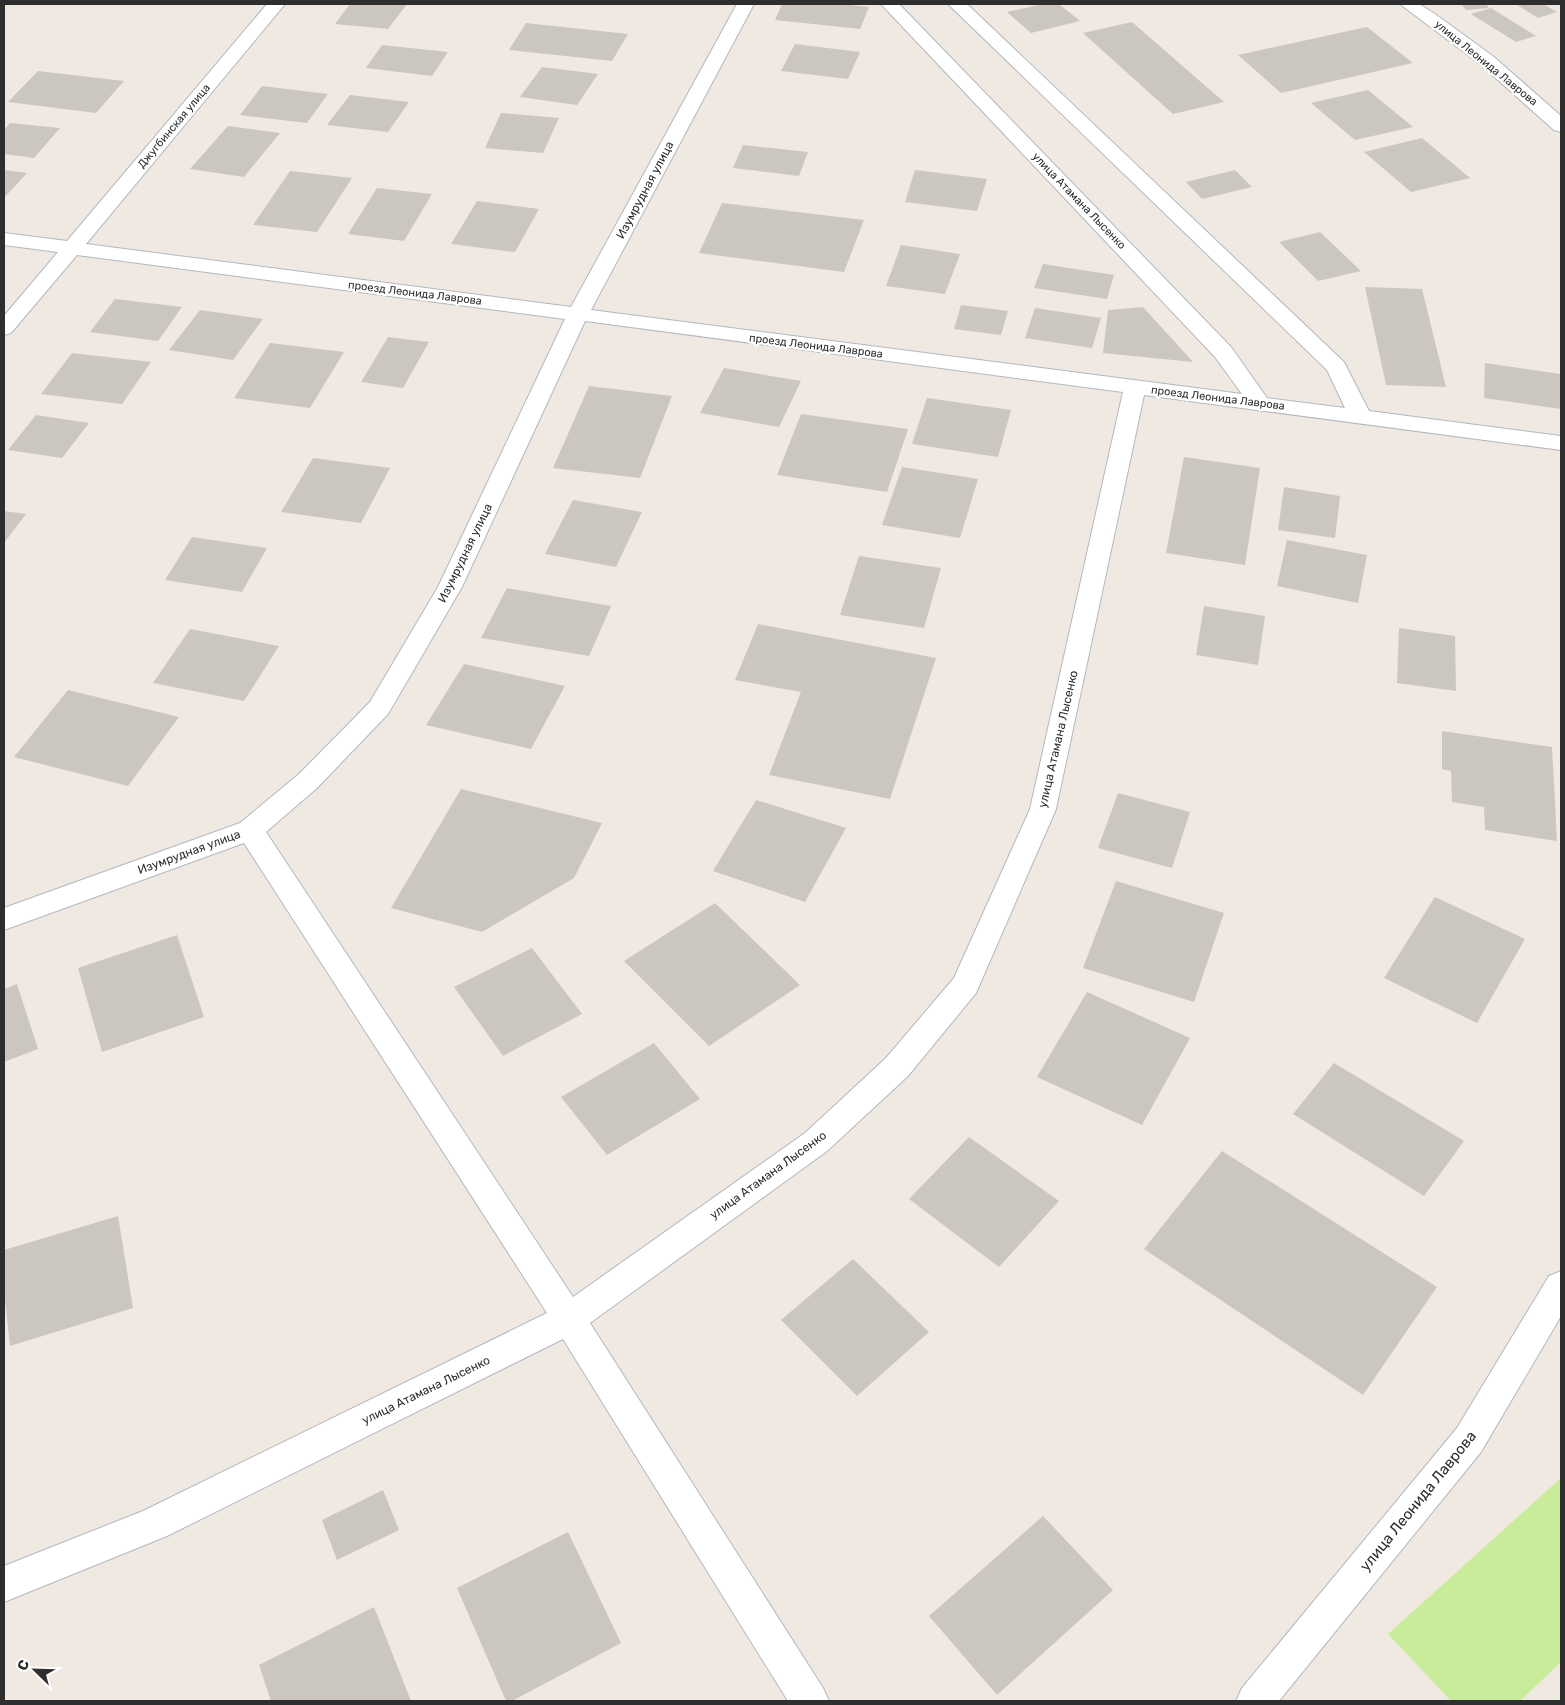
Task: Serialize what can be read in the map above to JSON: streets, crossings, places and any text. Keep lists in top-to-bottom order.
{
  "streets": {
    "street": [
      "улица Леонида Лаврова",
      "Джугбинская улица",
      "Изумрудная улица",
      "улица Атамана Лысенко",
      "проезд Леонида Лаврова"
    ]
  },
  "crossings": [
    ["Джугбинская улица", "проезд Леонида Лаврова"],
    ["Изумрудная улица", "проезд Леонида Лаврова"],
    ["улица Атамана Лысенко", "проезд Леонида Лаврова"]
  ],
  "north": "top left"
}
